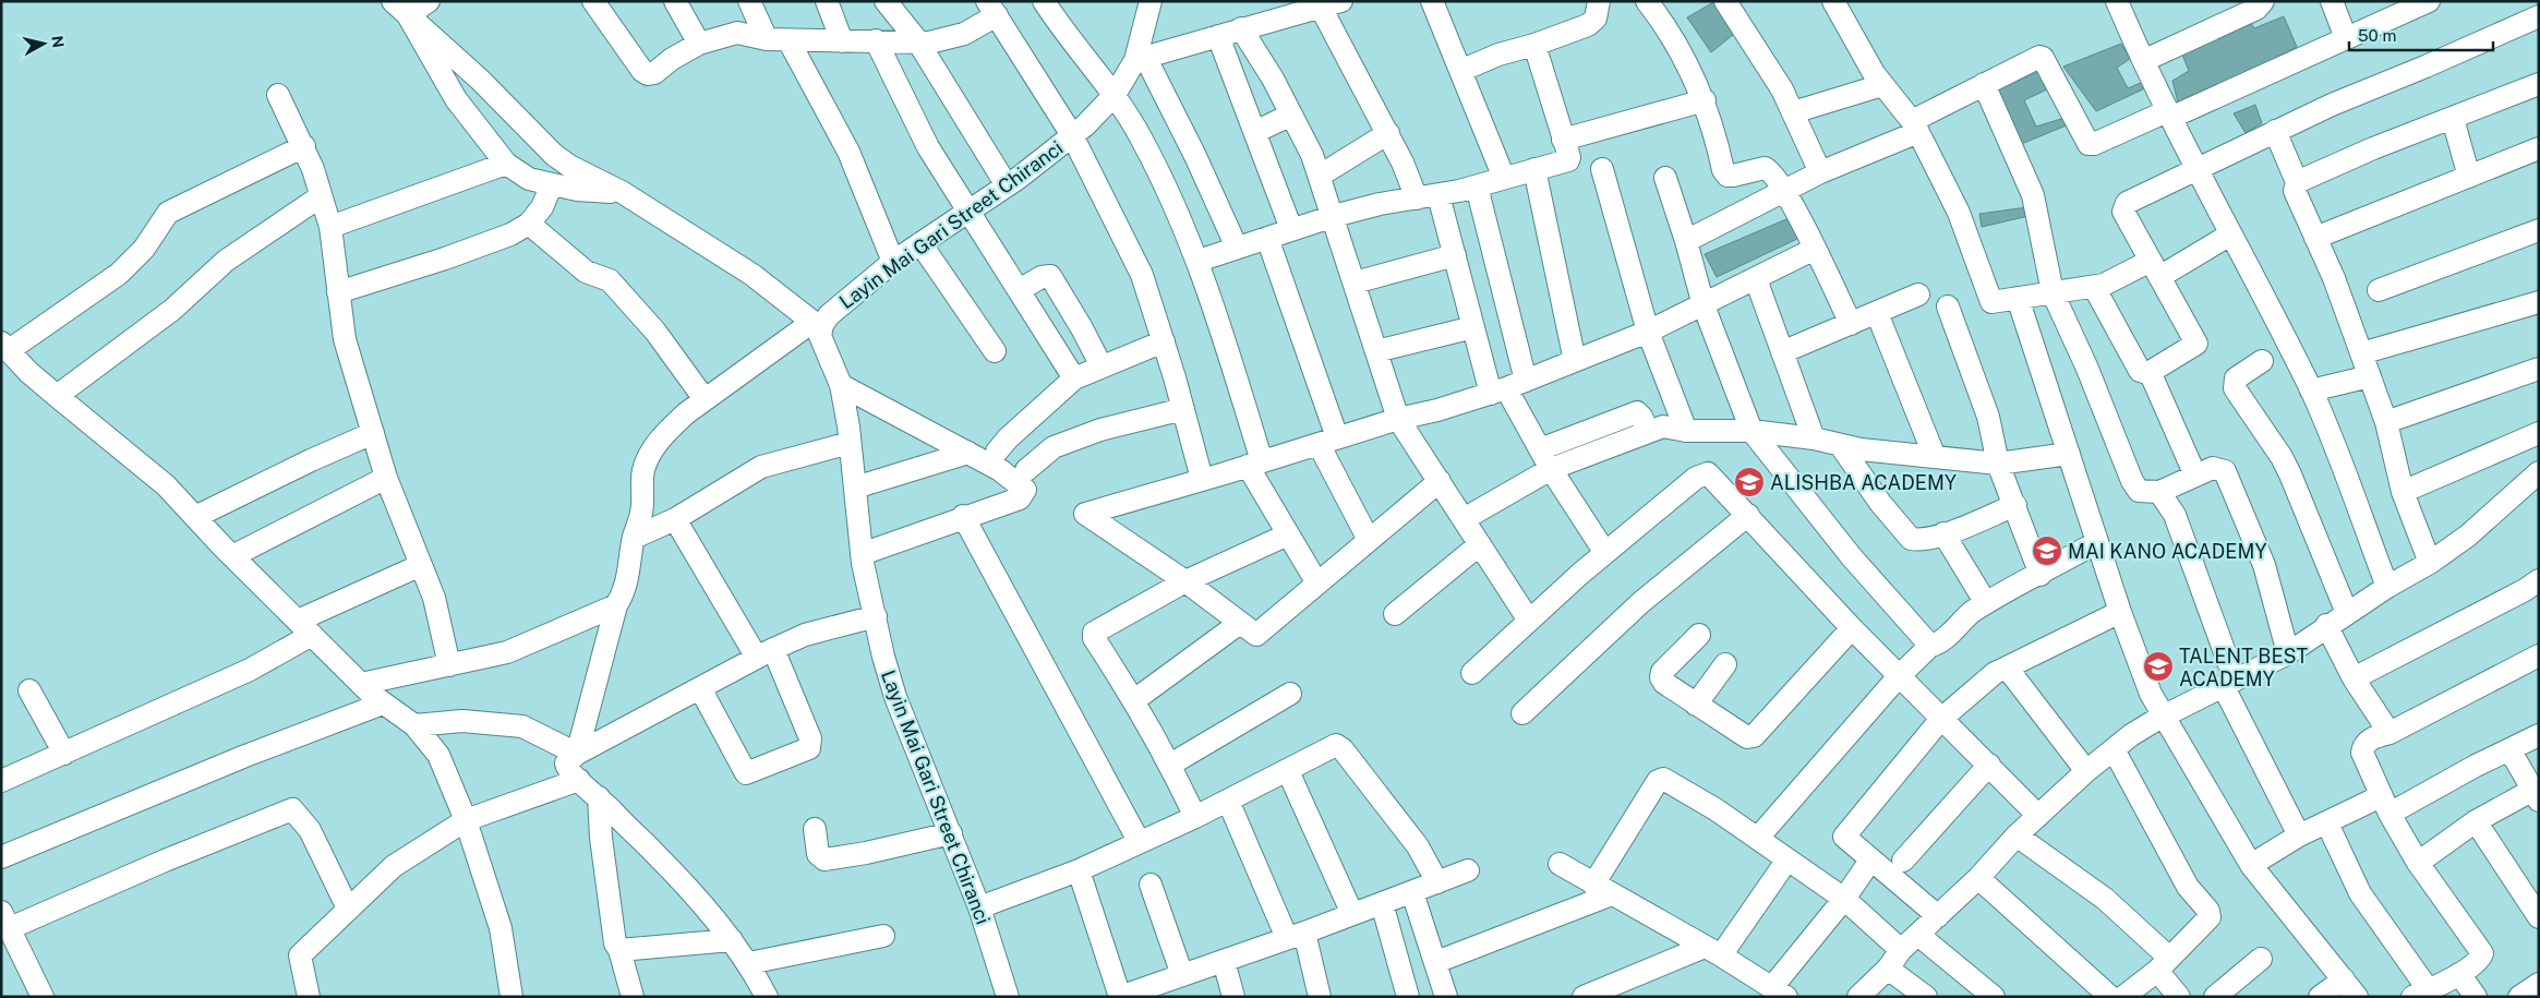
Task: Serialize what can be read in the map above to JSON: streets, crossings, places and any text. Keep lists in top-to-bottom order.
{
  "streets": {
    "street": ["Layin Mai Gari Street Chiranci"]
  },
  "places": {
    "school or university": ["ALISHBA ACADEMY", "MAI KANO ACADEMY", "TALENT BEST ACADEMY"]
  },
  "scale_bar": "50 m",
  "north": "right"
}
